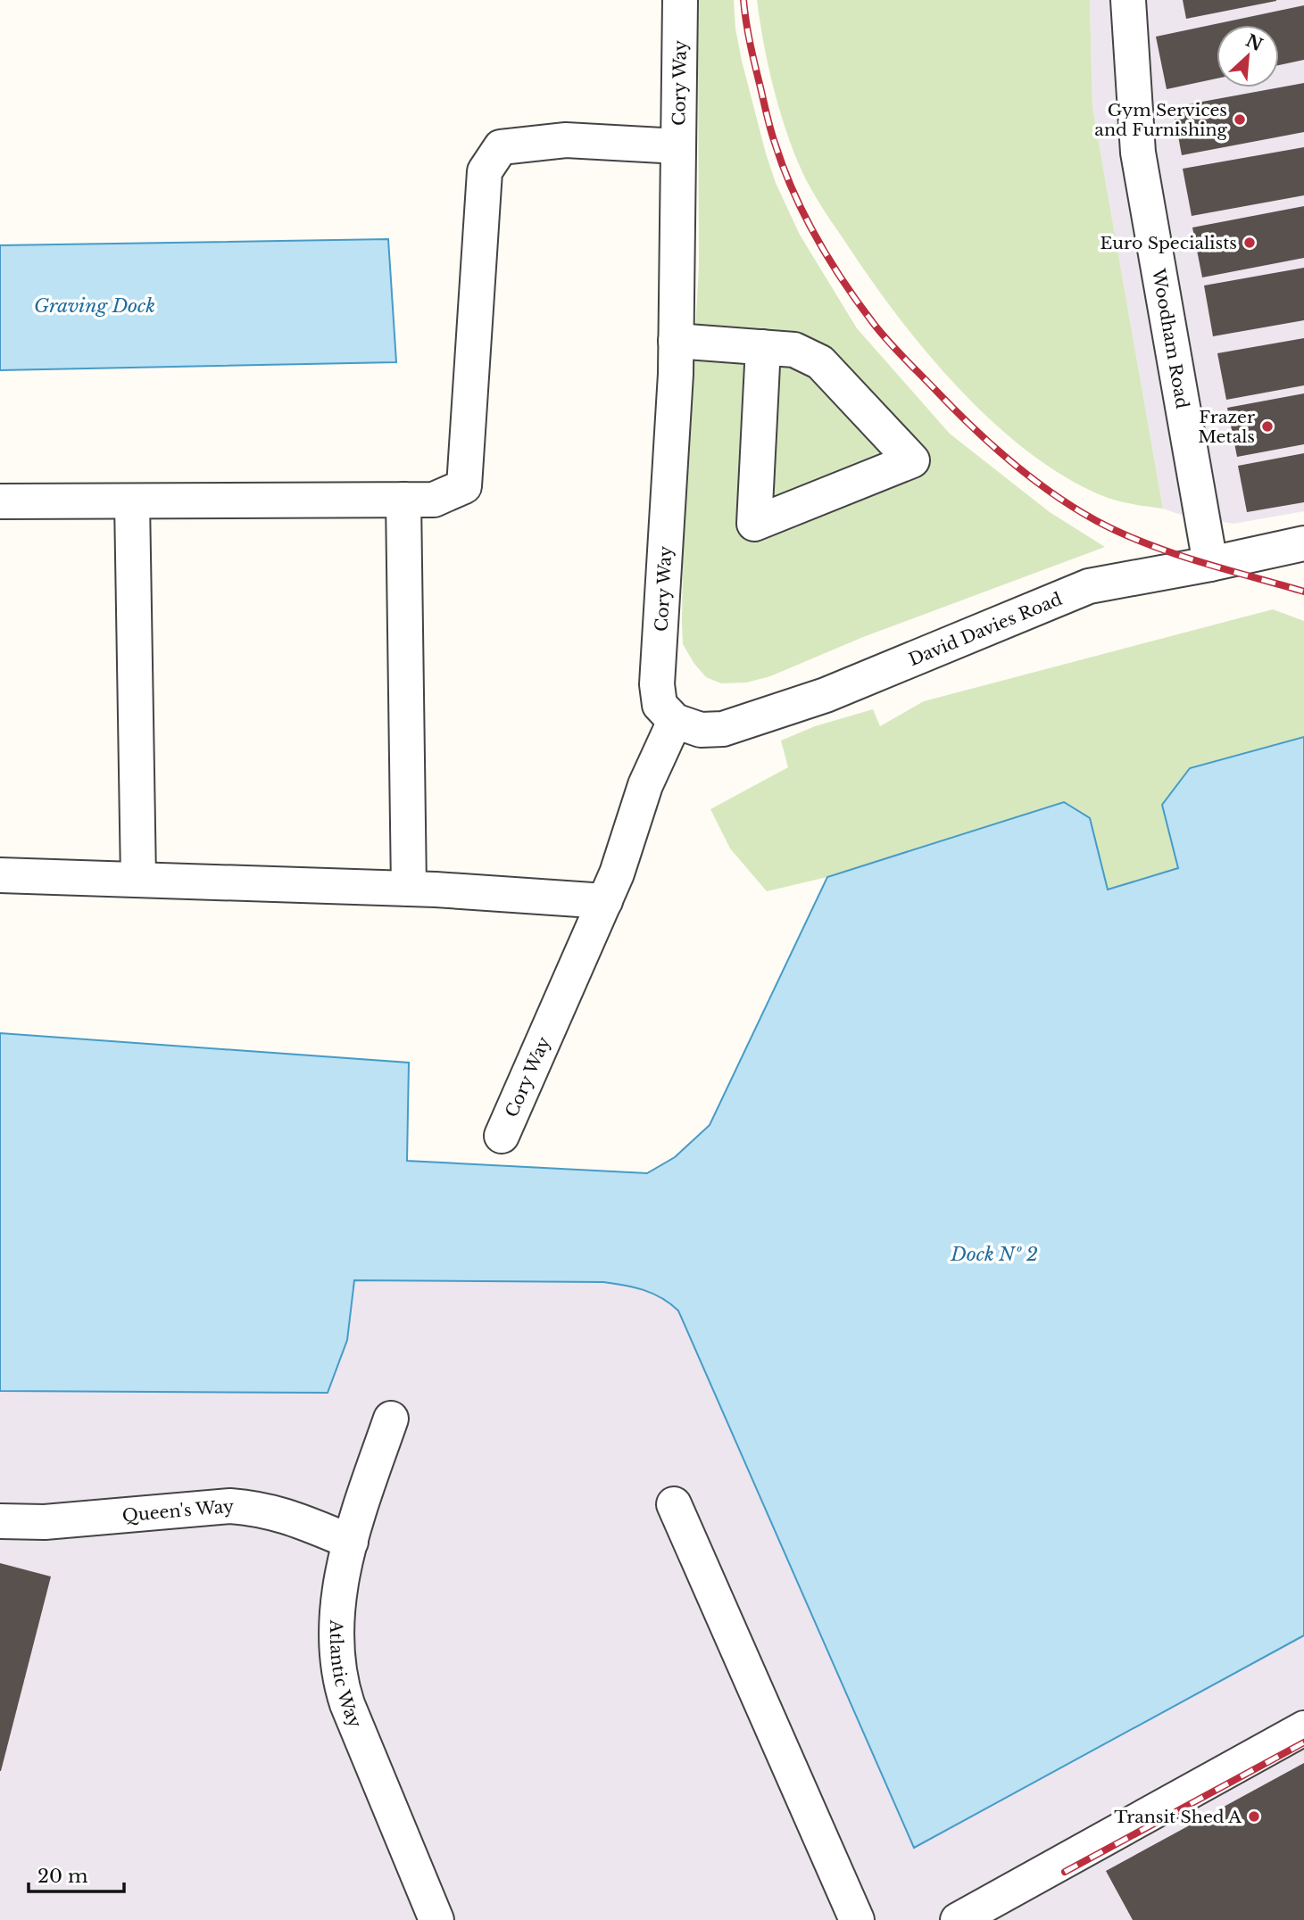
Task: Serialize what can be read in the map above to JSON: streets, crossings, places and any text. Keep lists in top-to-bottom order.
{
  "streets": {
    "street": [
      "Cory Way",
      "Woodham Road",
      "David Davies Road",
      "Queen's Way",
      "Atlantic Way"
    ]
  },
  "crossings": [
    ["Cory Way", "David Davies Road"],
    ["Woodham Road", "David Davies Road"],
    ["Queen's Way", "Atlantic Way"]
  ],
  "water": ["Graving Dock", "Dock Nº 2"],
  "places": [
    "Gym Services and Furnishing",
    "Euro Specialists",
    "Frazer Metals",
    "Transit Shed A"
  ],
  "scale_bar": "20 m",
  "north": "top right"
}
